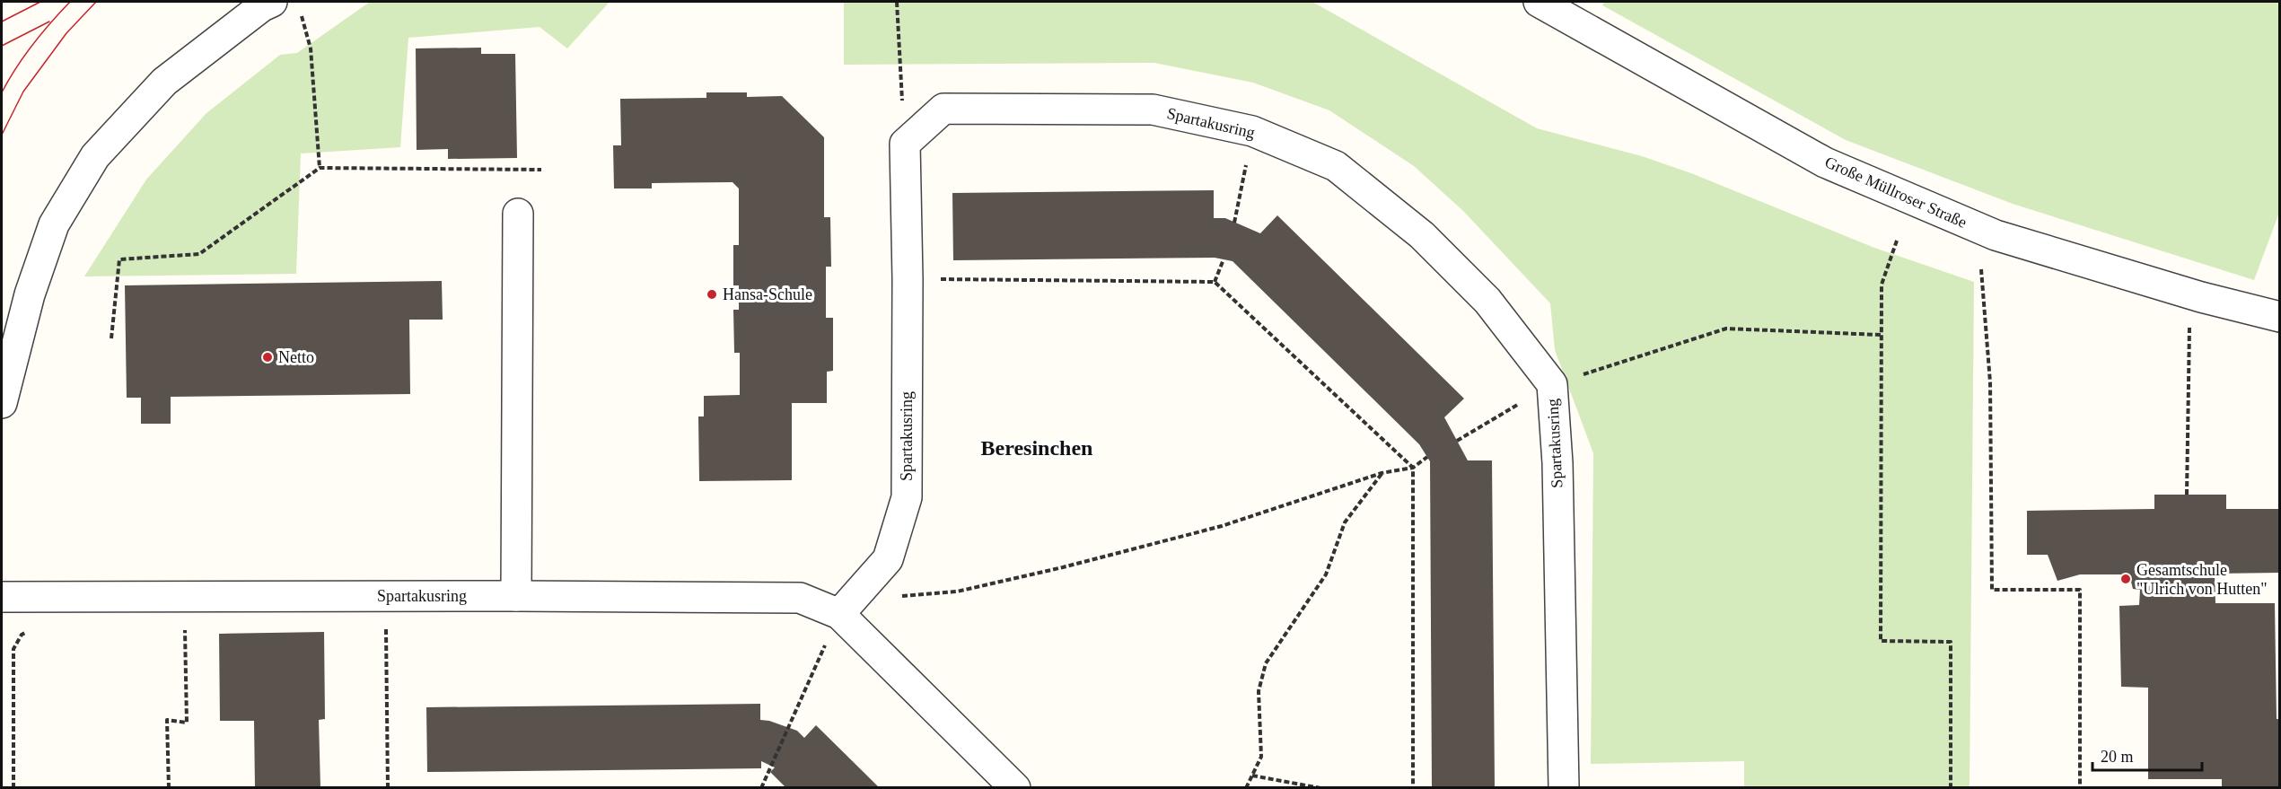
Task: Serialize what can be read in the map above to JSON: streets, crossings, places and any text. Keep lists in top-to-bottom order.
{
  "streets": {
    "street": ["Spartakusring", "Große Müllroser Straße"]
  },
  "districts": ["Beresinchen"],
  "places": ["Hansa-Schule", "Netto", "Gesamtschule \"Ulrich von Hutten\""],
  "scale_bar": "20 m"
}
